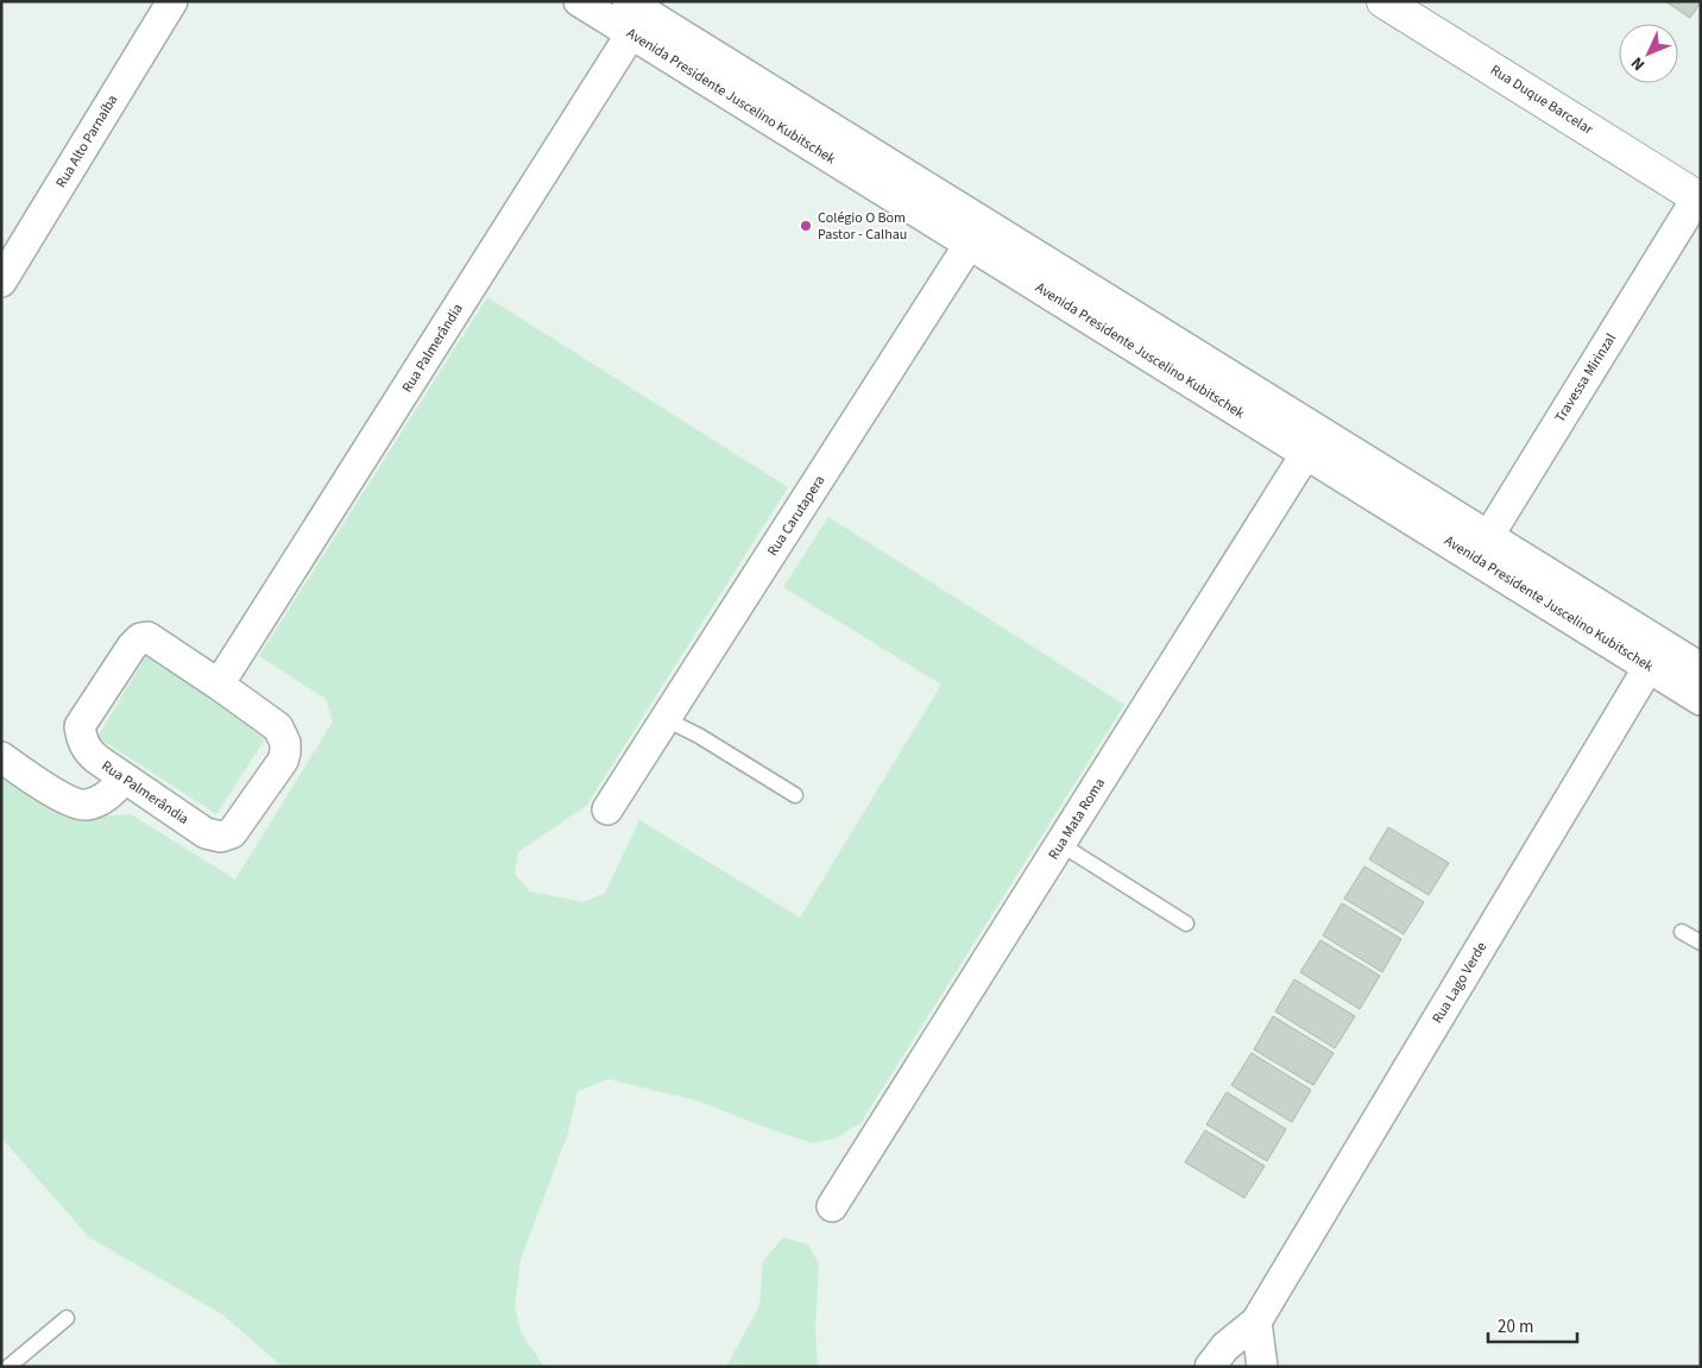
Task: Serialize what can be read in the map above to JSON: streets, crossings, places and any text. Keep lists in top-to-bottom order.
{
  "streets": {
    "street": [
      "Avenida Presidente Juscelino Kubitschek",
      "Rua Duque Barcelar",
      "Rua Alto Parnaíba",
      "Rua Palmerândia",
      "Travessa Mirinzal",
      "Rua Carutapera",
      "Rua Mata Roma",
      "Rua Lago Verde"
    ]
  },
  "crossings": [
    ["Avenida Presidente Juscelino Kubitschek", "Rua Palmerândia"],
    ["Avenida Presidente Juscelino Kubitschek", "Travessa Mirinzal"],
    ["Avenida Presidente Juscelino Kubitschek", "Rua Carutapera"],
    ["Avenida Presidente Juscelino Kubitschek", "Rua Mata Roma"],
    ["Avenida Presidente Juscelino Kubitschek", "Rua Lago Verde"],
    ["Rua Duque Barcelar", "Travessa Mirinzal"]
  ],
  "places": ["Colégio O Bom Pastor - Calhau"],
  "scale_bar": "20 m",
  "north": "bottom left"
}
